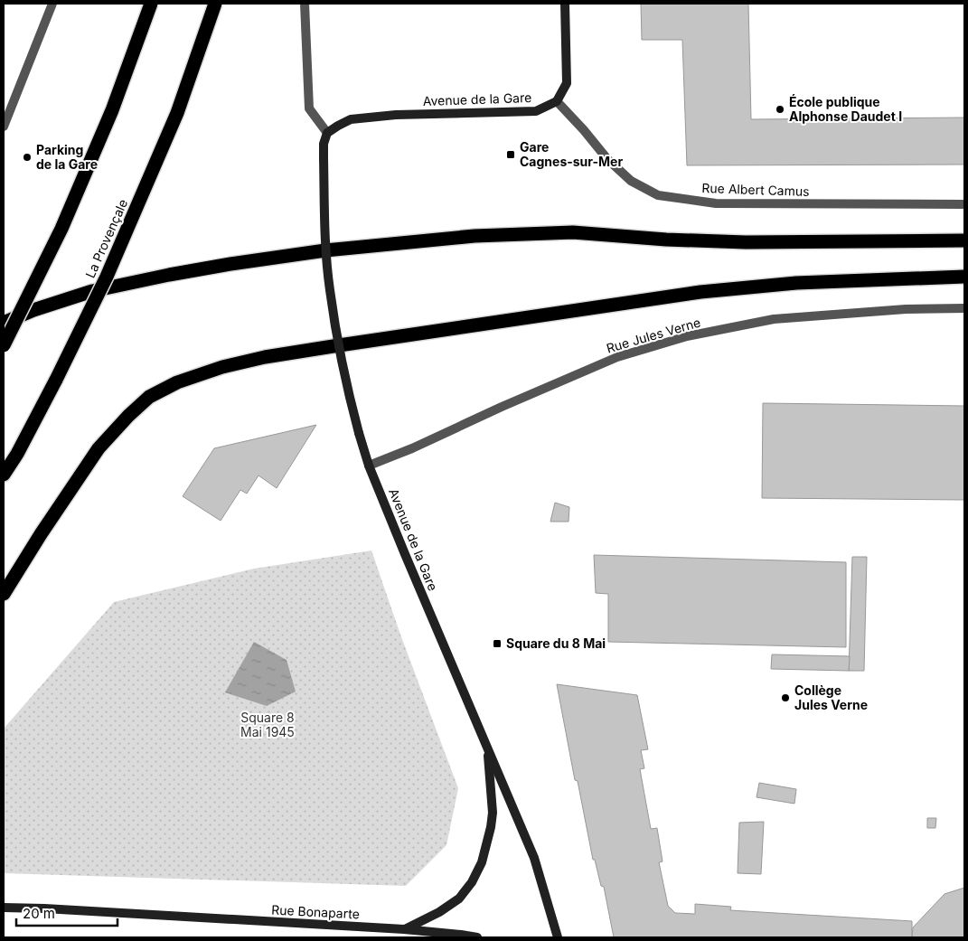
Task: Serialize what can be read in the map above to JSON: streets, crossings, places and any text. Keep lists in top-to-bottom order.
{
  "streets": {
    "highway": ["La Provençale"],
    "main road": ["Avenue de la Gare", "Rue Bonaparte"],
    "street": ["Rue Albert Camus", "Rue Jules Verne"]
  },
  "crossings": [
    ["Avenue de la Gare", "Rue Albert Camus"],
    ["Avenue de la Gare", "Rue Jules Verne"],
    ["Avenue de la Gare", "Rue Bonaparte"]
  ],
  "parks": ["Square 8 Mai 1945"],
  "places": {
    "other": ["École publique Alphonse Daudet I", "Parking de la Gare", "Collège Jules Verne"],
    "transit": ["Gare Cagnes-sur-Mer", "Square du 8 Mai"]
  },
  "scale_bar": "20 m"
}
